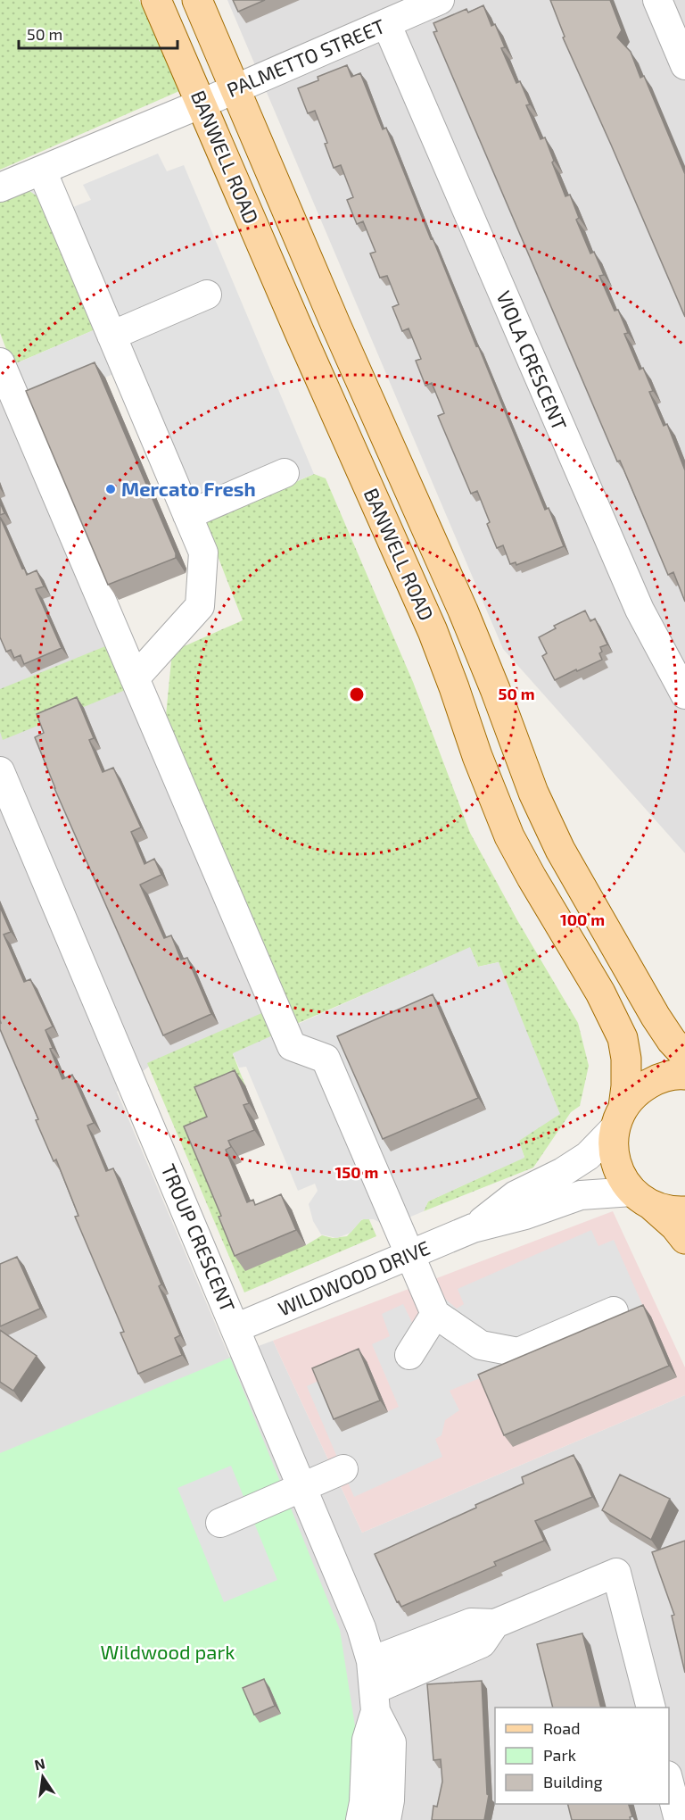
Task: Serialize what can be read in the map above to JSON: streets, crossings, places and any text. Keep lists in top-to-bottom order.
{
  "streets": {
    "main road": ["BANWELL ROAD"],
    "street": [
      "PALMETTO STREET",
      "VIOLA CRESCENT",
      "TROUP CRESCENT",
      "WILDWOOD DRIVE"
    ]
  },
  "crossings": [
    ["PALMETTO STREET", "BANWELL ROAD"],
    ["PALMETTO STREET", "VIOLA CRESCENT"],
    ["BANWELL ROAD", "WILDWOOD DRIVE"],
    ["TROUP CRESCENT", "WILDWOOD DRIVE"]
  ],
  "parks": ["Wildwood park"],
  "places": ["Mercato Fresh"],
  "legend": ["Road", "Park", "Building"],
  "scale_bar": "50 m",
  "north": "top",
  "rings": ["50 m", "100 m", "150 m"]
}
